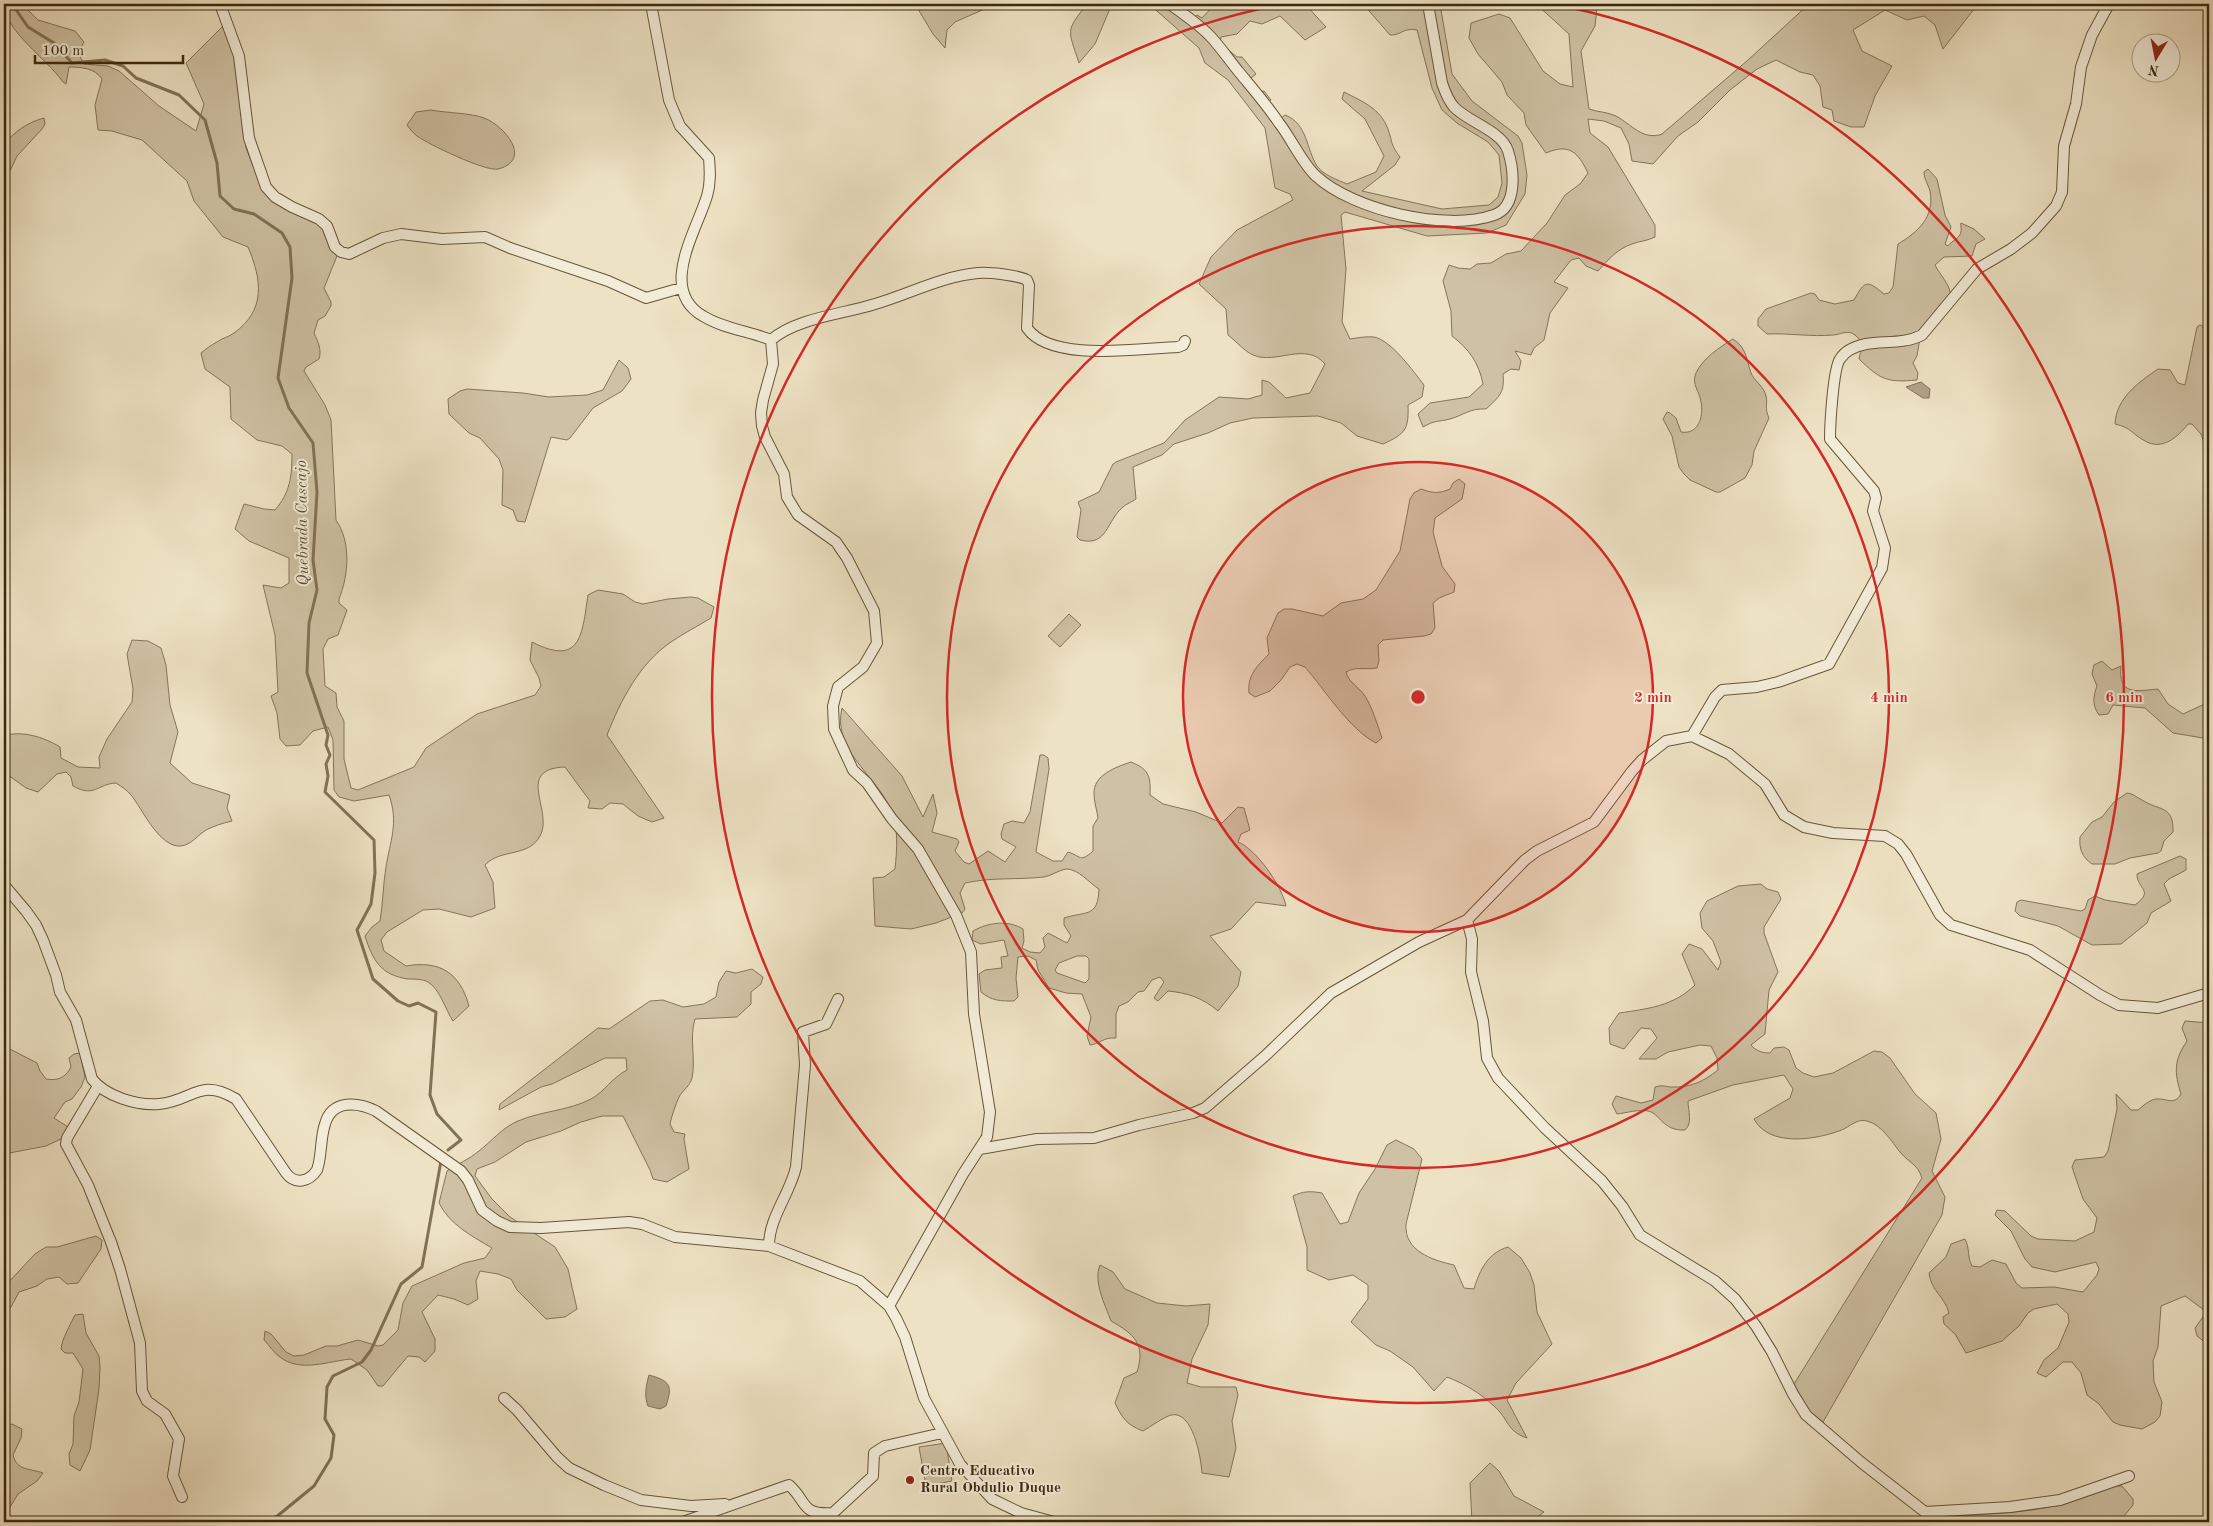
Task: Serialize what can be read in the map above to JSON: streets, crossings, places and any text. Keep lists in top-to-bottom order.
{
  "water": ["Quebrada Cascajo"],
  "places": ["Centro Educativo Rural Obdulio Duque"],
  "scale_bar": "100 m",
  "north": "bottom",
  "rings": ["2 min", "4 min", "6 min"]
}
